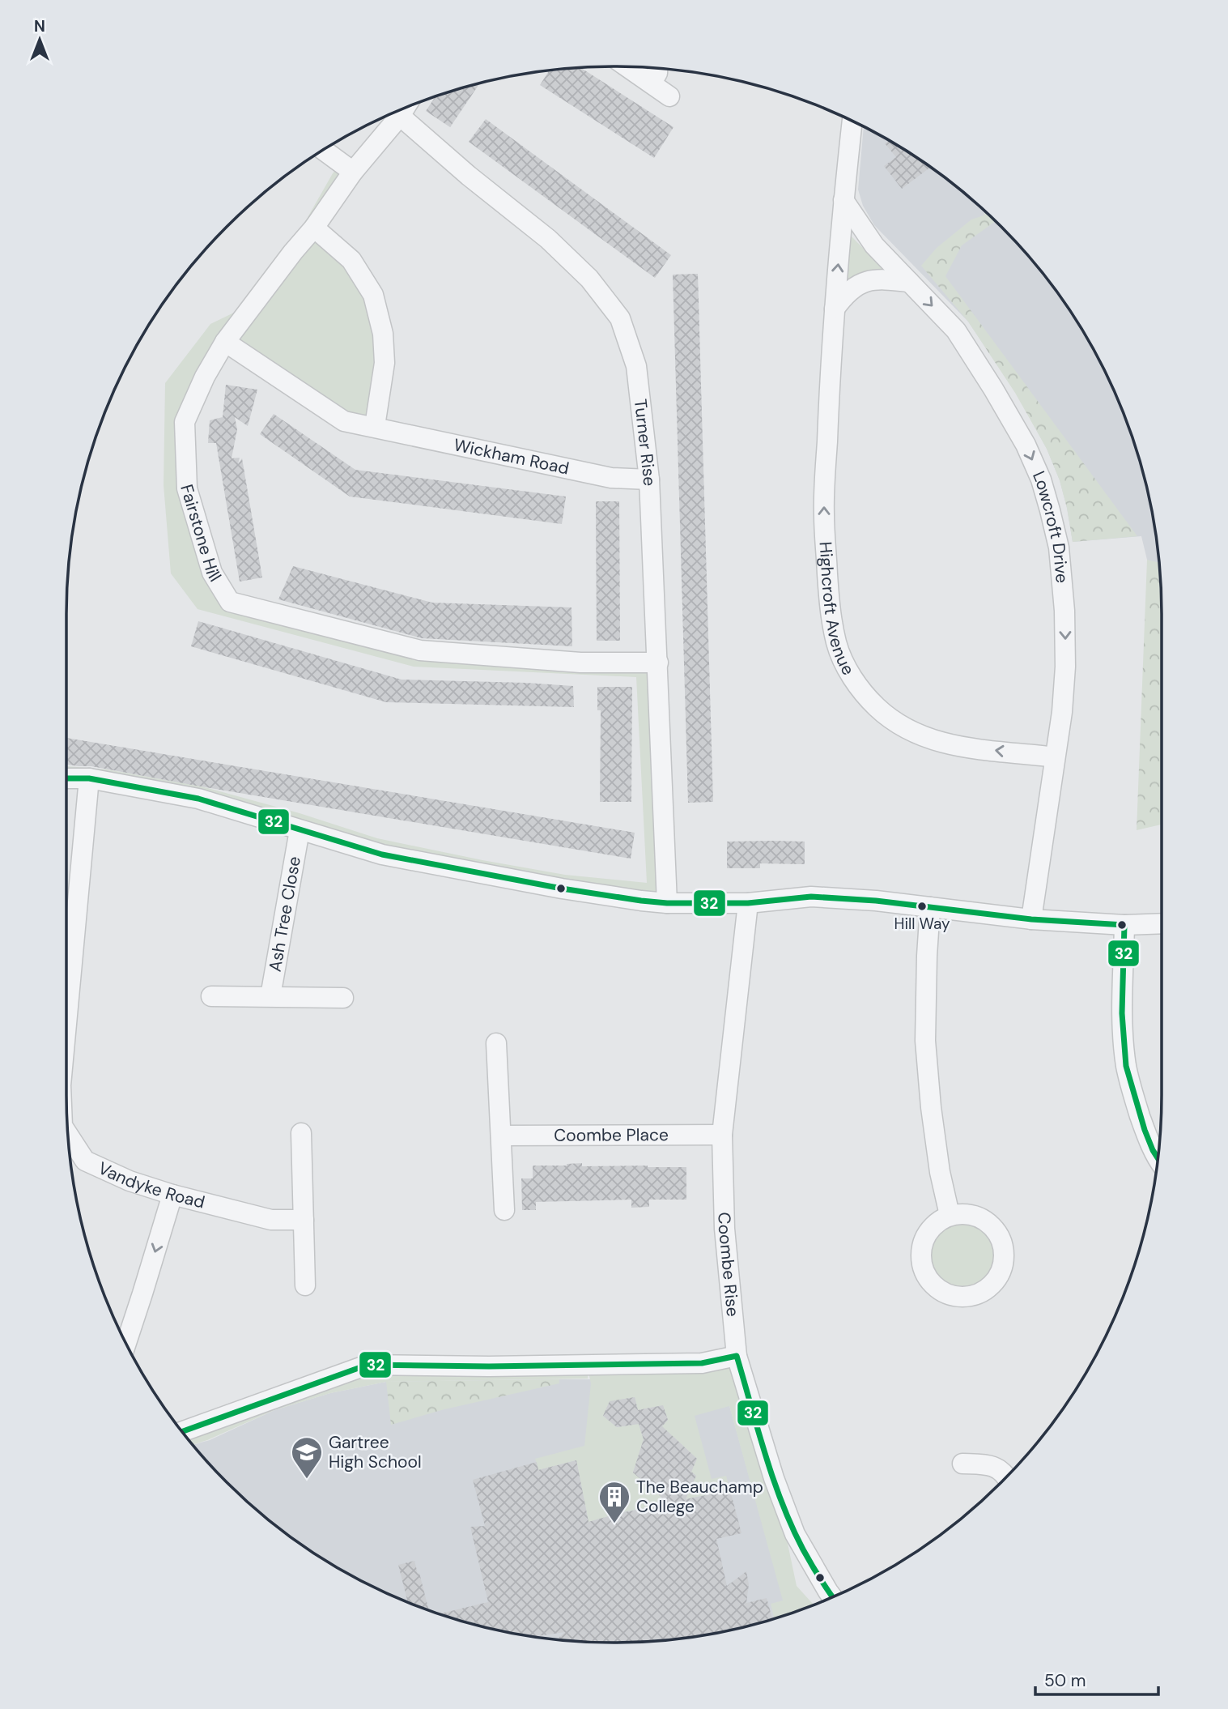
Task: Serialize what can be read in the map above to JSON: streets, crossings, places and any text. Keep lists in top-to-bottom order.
{
  "streets": {
    "street": [
      "Turner Rise",
      "Wickham Road",
      "Lowcroft Drive",
      "Fairstone Hill",
      "Highcroft Avenue",
      "Ash Tree Close",
      "Coombe Place",
      "Vandyke Road",
      "Coombe Rise"
    ]
  },
  "crossings": [
    ["Turner Rise", "Wickham Road"],
    ["Turner Rise", "Fairstone Hill"],
    ["Wickham Road", "Fairstone Hill"],
    ["Lowcroft Drive", "Highcroft Avenue"],
    ["Coombe Place", "Coombe Rise"]
  ],
  "one_way": ["Lowcroft Drive", "Highcroft Avenue"],
  "places": {
    "other": ["Hill Way"],
    "school or university": ["Gartree High School"],
    "building": ["The Beauchamp College"]
  },
  "lines": ["transit line 32"],
  "scale_bar": "50 m",
  "north": "top"
}
